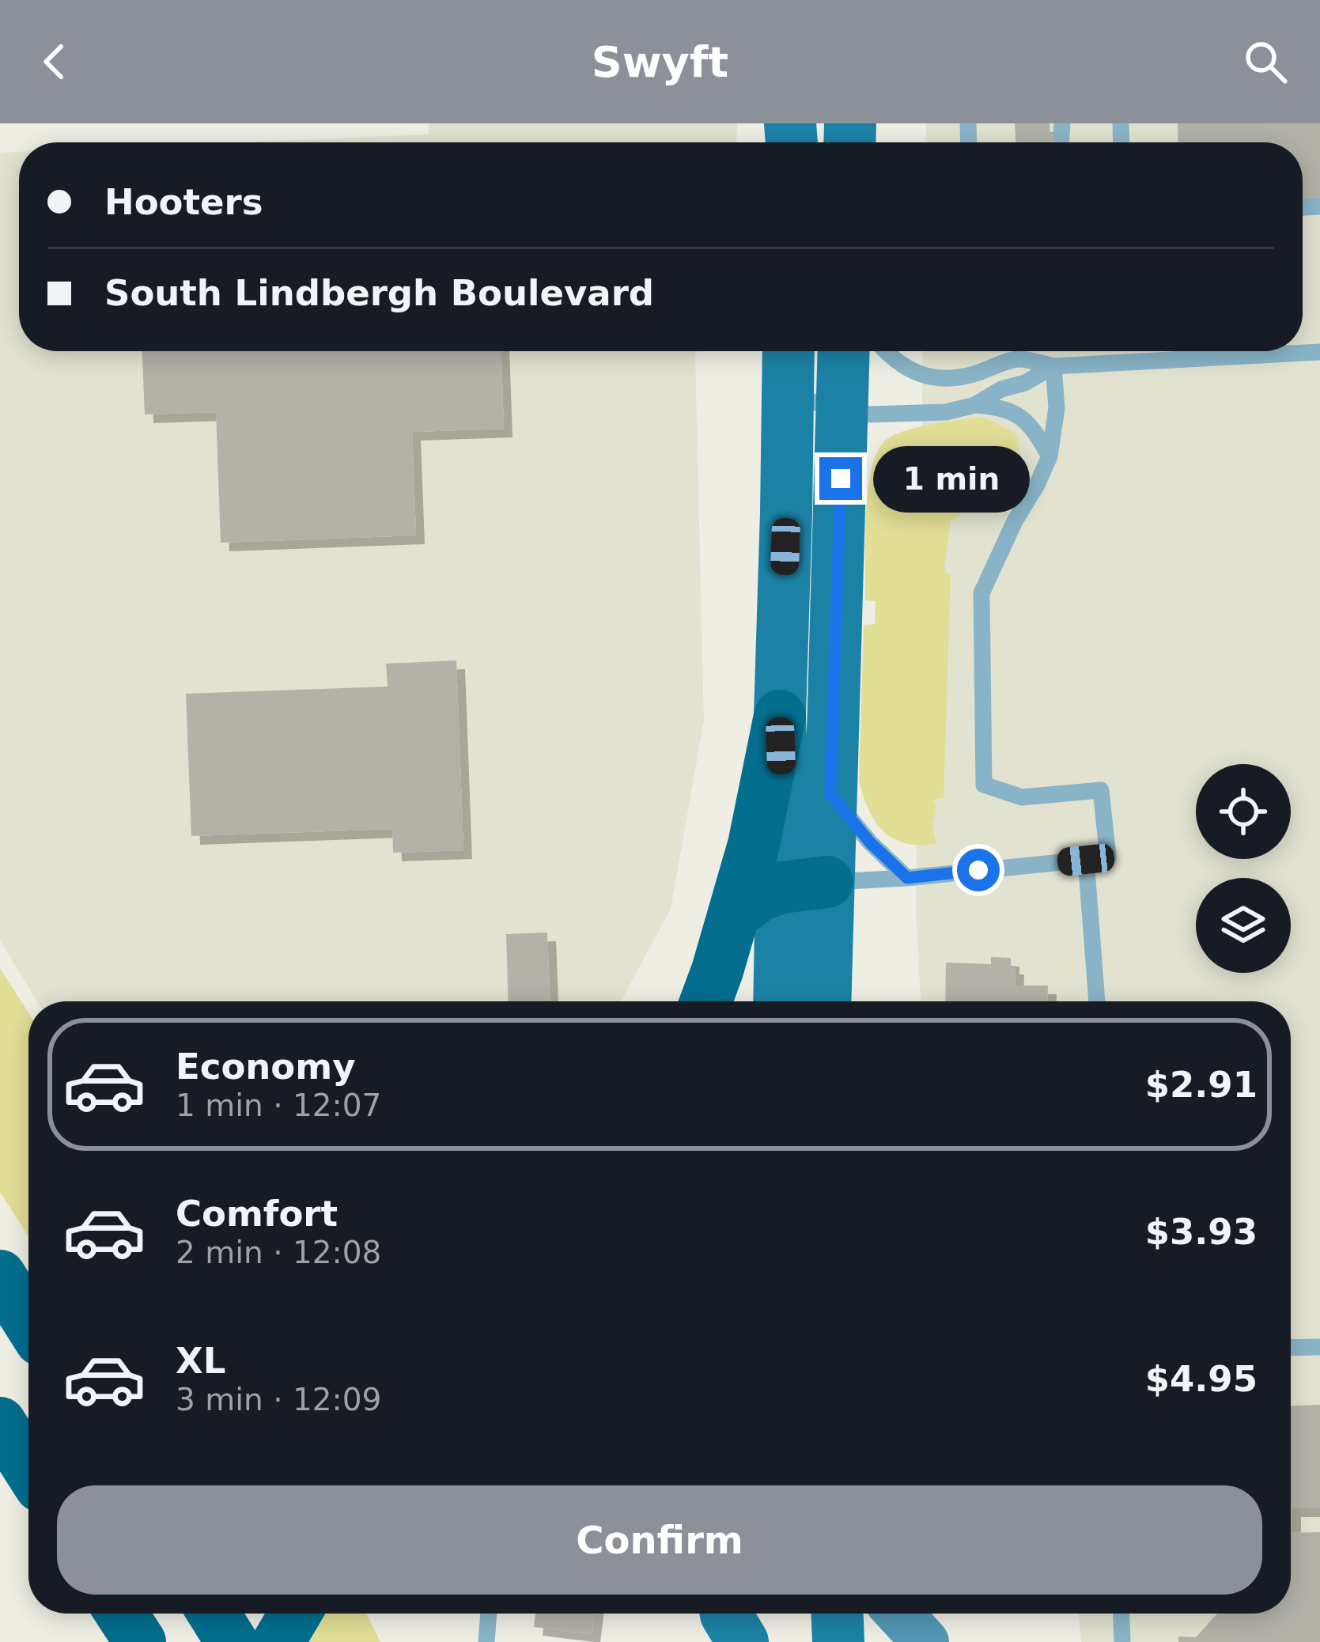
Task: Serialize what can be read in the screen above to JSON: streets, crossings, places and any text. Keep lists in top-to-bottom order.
{
  "page": {
    "header": "Swyft",
    "banner": ["Hooters", "South Lindbergh Boulevard"],
    "bubble": "1 min",
    "list": [
      {
        "name": "Economy",
        "note": "1 min · 12:07",
        "value": "$2.91"
      },
      {
        "name": "Comfort",
        "note": "2 min · 12:08",
        "value": "$3.93"
      },
      {
        "name": "XL",
        "note": "3 min · 12:09",
        "value": "$4.95"
      }
    ],
    "buttons": "Confirm"
  }
}
